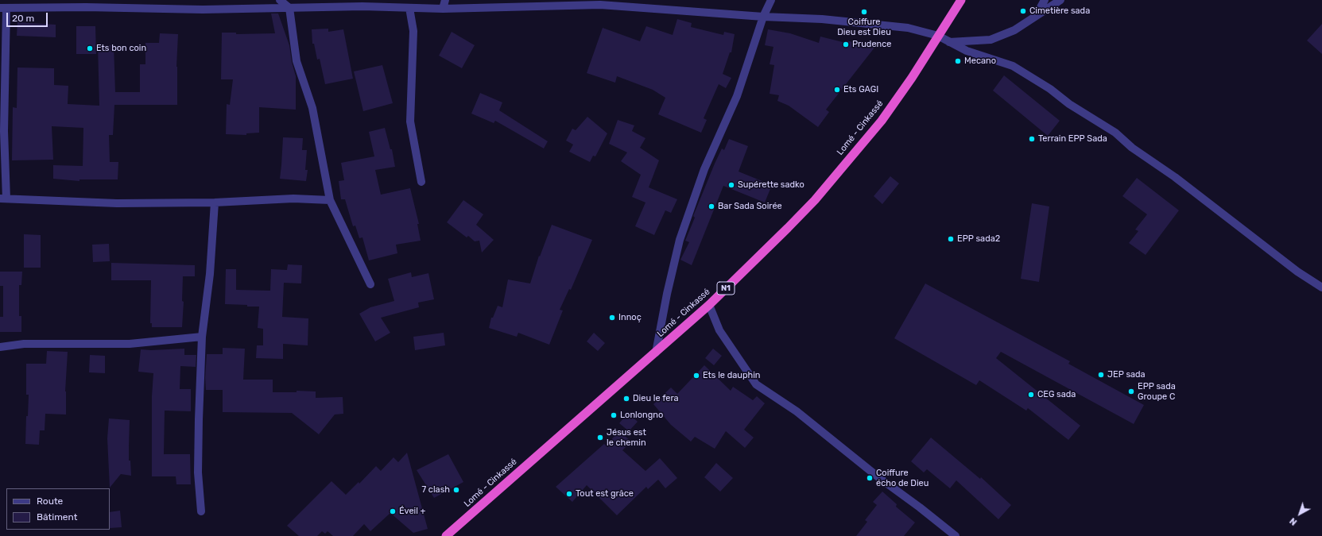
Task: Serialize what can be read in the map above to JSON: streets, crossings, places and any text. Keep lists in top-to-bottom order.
{
  "streets": {
    "highway": ["Lomé - Cinkassé", "N1"]
  },
  "places": [
    "Cimetière sada",
    "Coiffure Dieu est Dieu",
    "Prudence",
    "Ets bon coin",
    "Mecano",
    "Ets GAGI",
    "Terrain EPP Sada",
    "Supérette sadko",
    "Bar Sada Soirée",
    "EPP sada2",
    "Innoç",
    "JEP sada",
    "Ets le dauphin",
    "EPP sada Groupe C",
    "CEG sada",
    "Dieu le fera",
    "Lonlongno",
    "Jésus est le chemin",
    "Coiffure écho de Dieu",
    "7 clash",
    "Tout est grâce",
    "Éveil +"
  ],
  "legend": ["Route", "Bâtiment"],
  "scale_bar": "20 m",
  "north": "bottom left"
}
